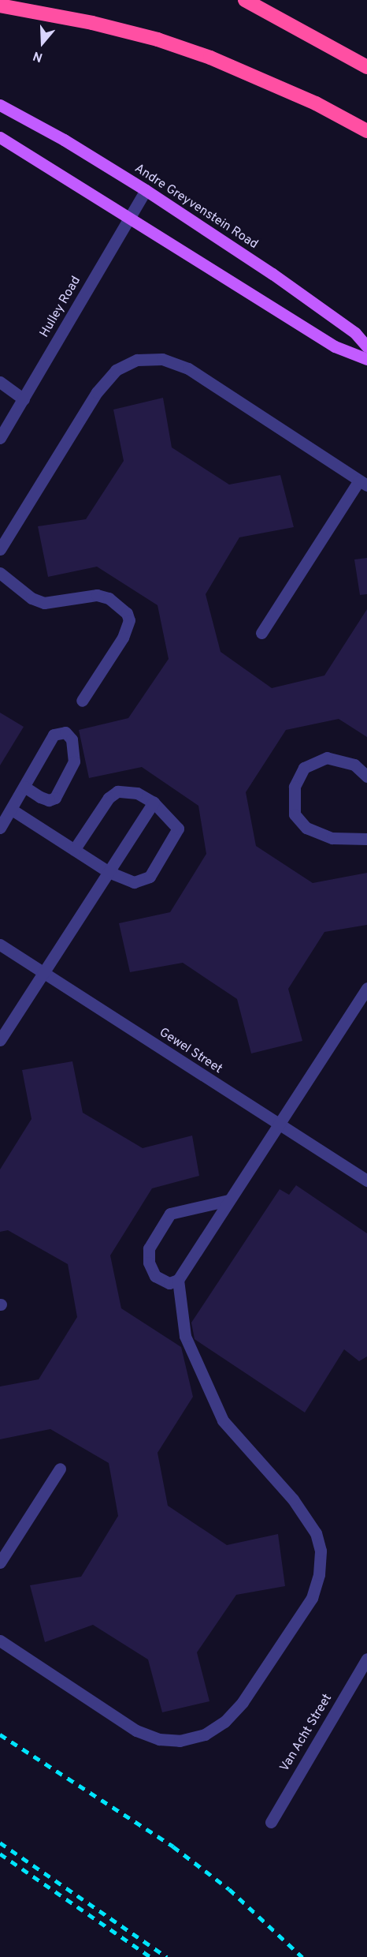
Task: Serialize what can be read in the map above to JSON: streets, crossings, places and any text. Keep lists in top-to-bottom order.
{
  "streets": {
    "main road": ["Andre Greyvenstein Road"],
    "street": ["Hulley Road", "Gewel Street", "Van Acht Street"]
  },
  "crossings": [
    ["Andre Greyvenstein Road", "Hulley Road"]
  ],
  "north": "bottom"
}
